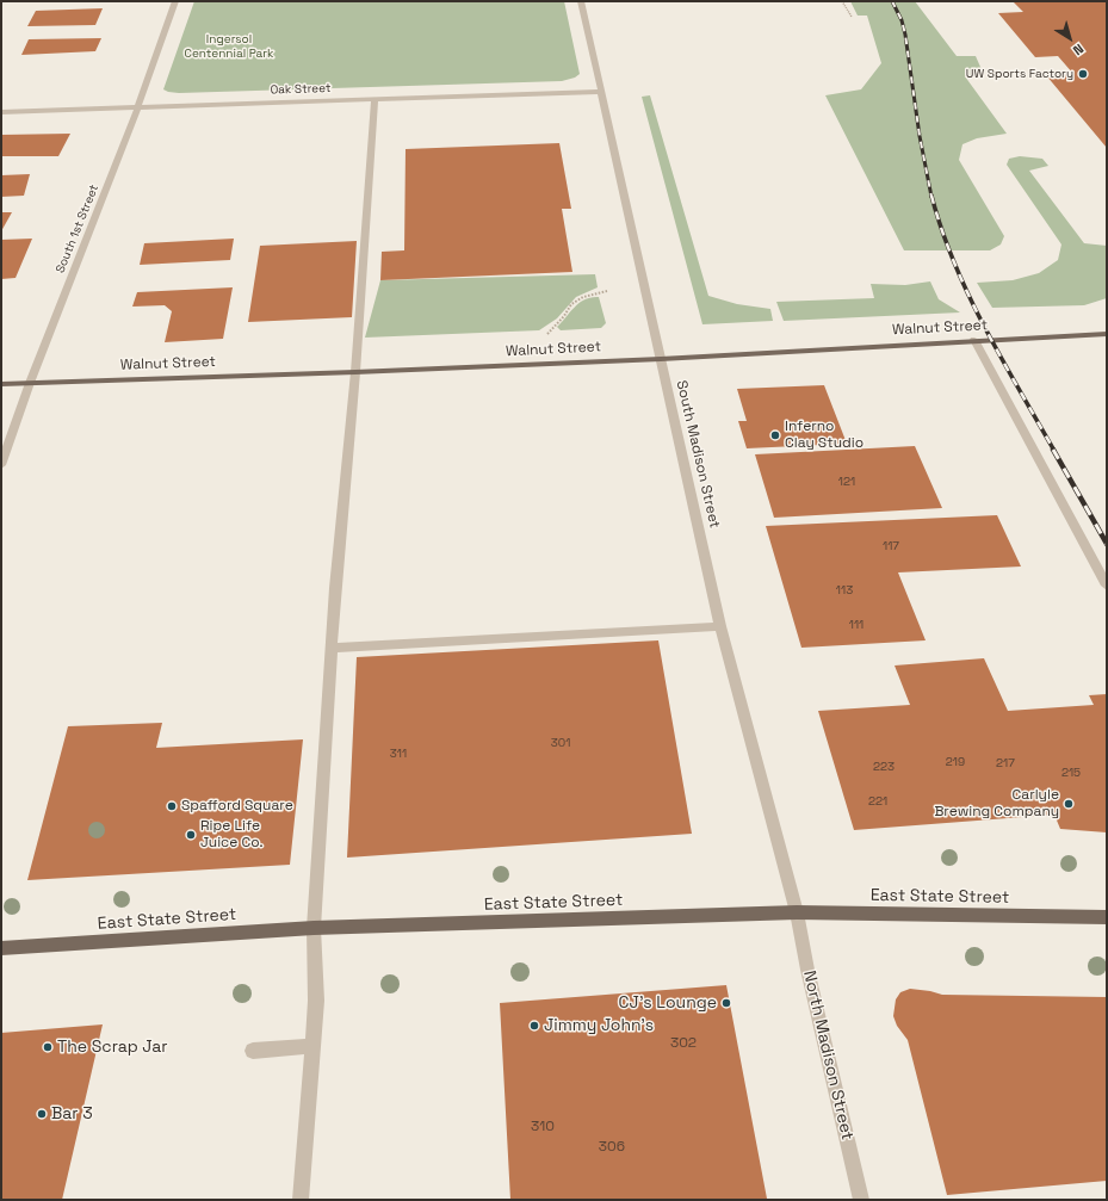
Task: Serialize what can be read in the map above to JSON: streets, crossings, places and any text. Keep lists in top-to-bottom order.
{
  "streets": {
    "main road": ["Walnut Street", "East State Street"],
    "street": [
      "Oak Street",
      "South 1st Street",
      "South Madison Street",
      "North Madison Street"
    ]
  },
  "crossings": [
    ["Oak Street", "South 1st Street"],
    ["Oak Street", "South Madison Street"],
    ["South 1st Street", "Walnut Street"],
    ["Walnut Street", "South Madison Street"],
    ["South Madison Street", "East State Street"],
    ["South Madison Street", "North Madison Street"],
    ["East State Street", "North Madison Street"]
  ],
  "parks": ["Ingersol Centennial Park"],
  "places": [
    "UW Sports Factory",
    "Inferno Clay Studio",
    "Carlyle Brewing Company",
    "Spafford Square",
    "Ripe Life Juice Co.",
    "CJ's Lounge",
    "Jimmy John's",
    "The Scrap Jar",
    "Bar 3"
  ],
  "house_numbers": [
    "121",
    "117",
    "113",
    "111",
    "301",
    "311",
    "219",
    "217",
    "223",
    "215",
    "221",
    "302",
    "310",
    "306"
  ],
  "north": "bottom right"
}
